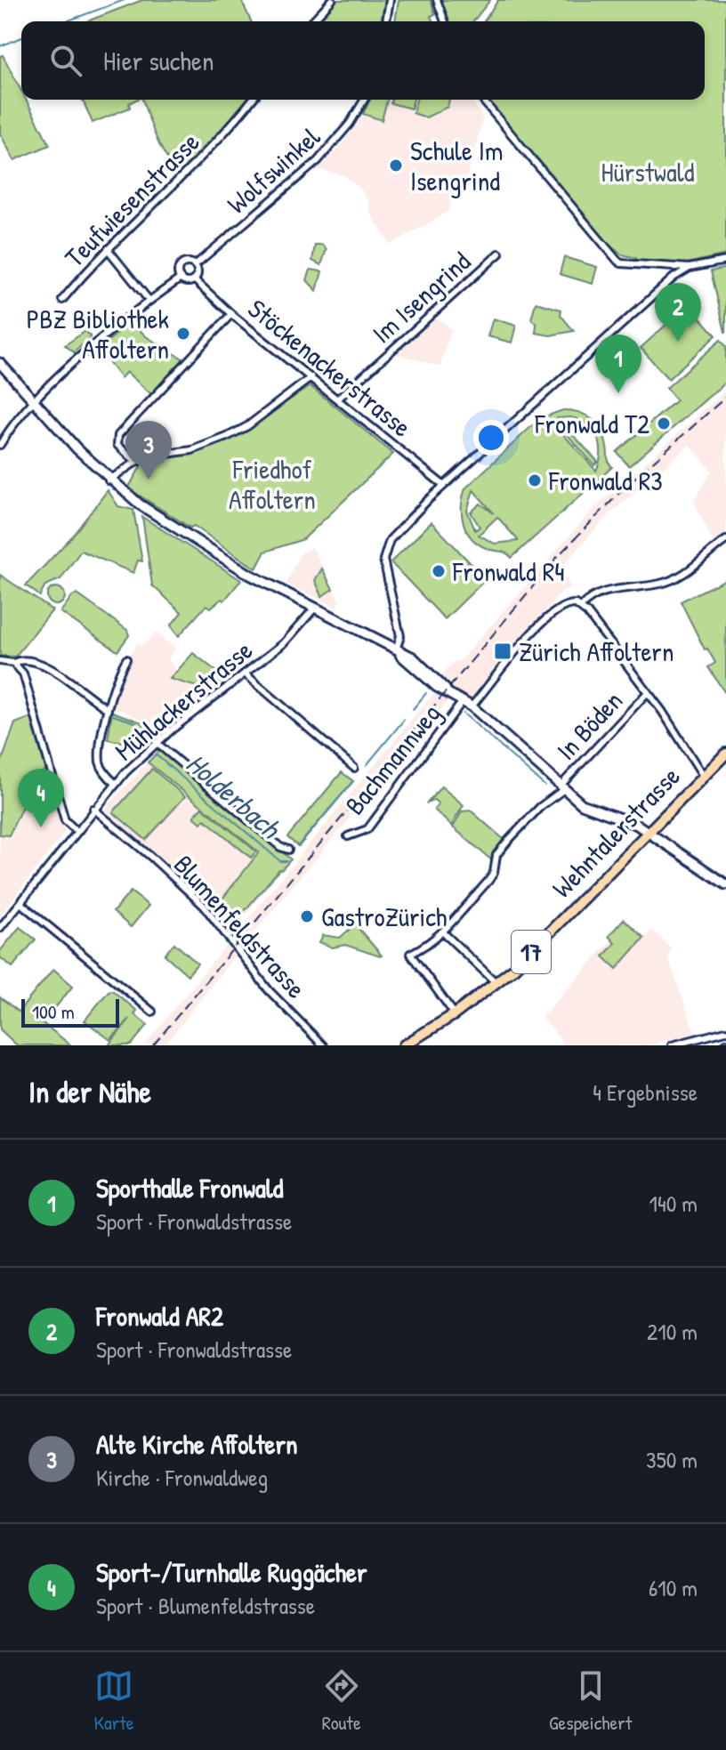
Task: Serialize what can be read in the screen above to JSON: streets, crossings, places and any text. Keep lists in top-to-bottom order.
{
  "streets": {
    "main road": ["Wehntalerstrasse", "17"],
    "street": [
      "Wolfswinkel",
      "Teufwiesenstrasse",
      "Im Isengrind",
      "Stöckenackerstrasse",
      "Mühlackerstrasse",
      "In Böden",
      "Bachmannweg",
      "Blumenfeldstrasse"
    ]
  },
  "crossings": [
    ["Wolfswinkel", "Stöckenackerstrasse"],
    ["Im Isengrind", "Stöckenackerstrasse"],
    ["Mühlackerstrasse", "Blumenfeldstrasse"],
    ["In Böden", "Wehntalerstrasse"]
  ],
  "water": ["Holderbach"],
  "parks": ["Hürstwald", "Friedhof Affoltern"],
  "places": {
    "other": [
      "Schule Im Isengrind",
      "PBZ Bibliothek Affoltern",
      "Fronwald T2",
      "Fronwald R3",
      "Fronwald R4",
      "GastroZürich"
    ],
    "transit": ["Zürich Affoltern"]
  },
  "scale_bar": "100 m",
  "page": {
    "search": "Hier suchen",
    "pins": [
      "2",
      "1",
      "3",
      "4"
    ],
    "scale": "100 m",
    "heading": ["In der Nähe", "4 Ergebnisse"],
    "list": [
      {
        "mark": "1",
        "name": "Sporthalle Fronwald",
        "note": "Sport · Fronwaldstrasse",
        "value": "140 m"
      },
      {
        "mark": "2",
        "name": "Fronwald AR2",
        "note": "Sport · Fronwaldstrasse",
        "value": "210 m"
      },
      {
        "mark": "3",
        "name": "Alte Kirche Affoltern",
        "note": "Kirche · Fronwaldweg",
        "value": "350 m"
      },
      {
        "mark": "4",
        "name": "Sport-/Turnhalle Ruggächer",
        "note": "Sport · Blumenfeldstrasse",
        "value": "610 m"
      }
    ],
    "nav": ["Karte", "Route", "Gespeichert"]
  }
}
